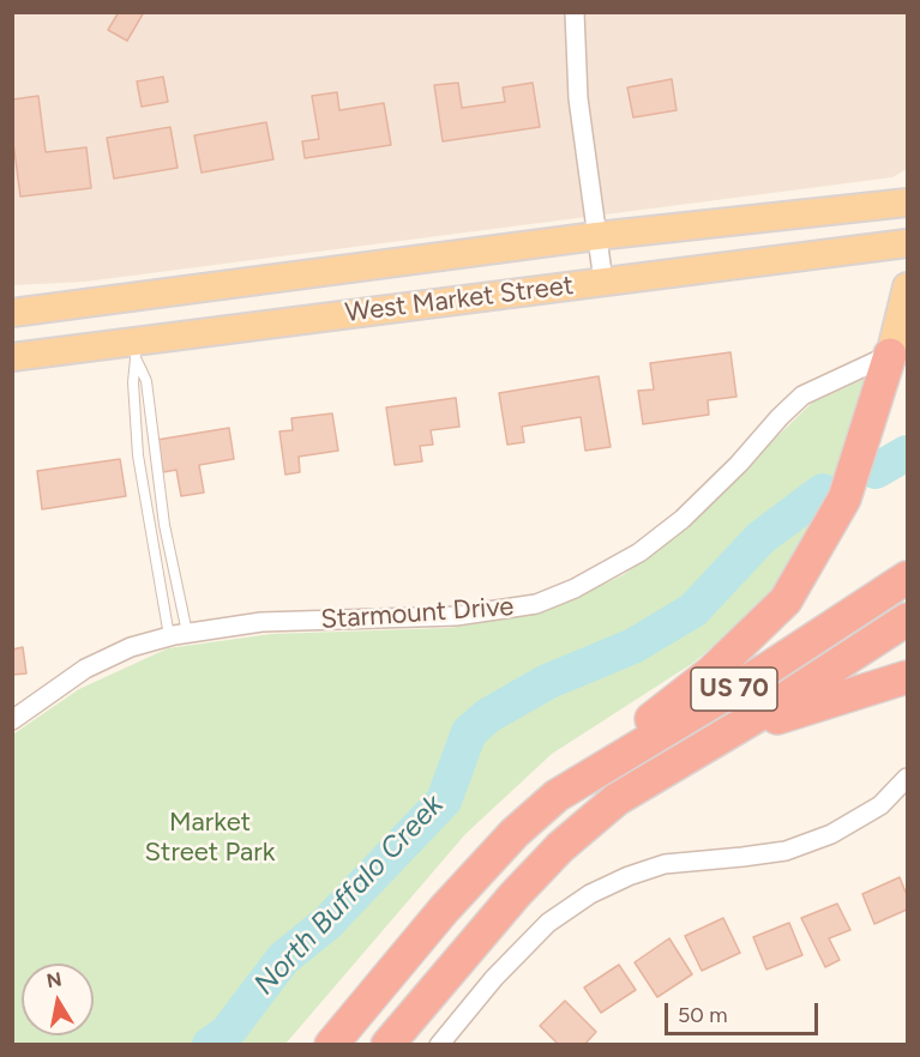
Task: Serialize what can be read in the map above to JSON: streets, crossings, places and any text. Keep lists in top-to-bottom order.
{
  "streets": {
    "highway": ["US 70"],
    "main road": ["West Market Street"],
    "street": ["Starmount Drive"]
  },
  "water": ["North Buffalo Creek"],
  "parks": ["Market Street Park"],
  "scale_bar": "50 m",
  "north": "top"
}
